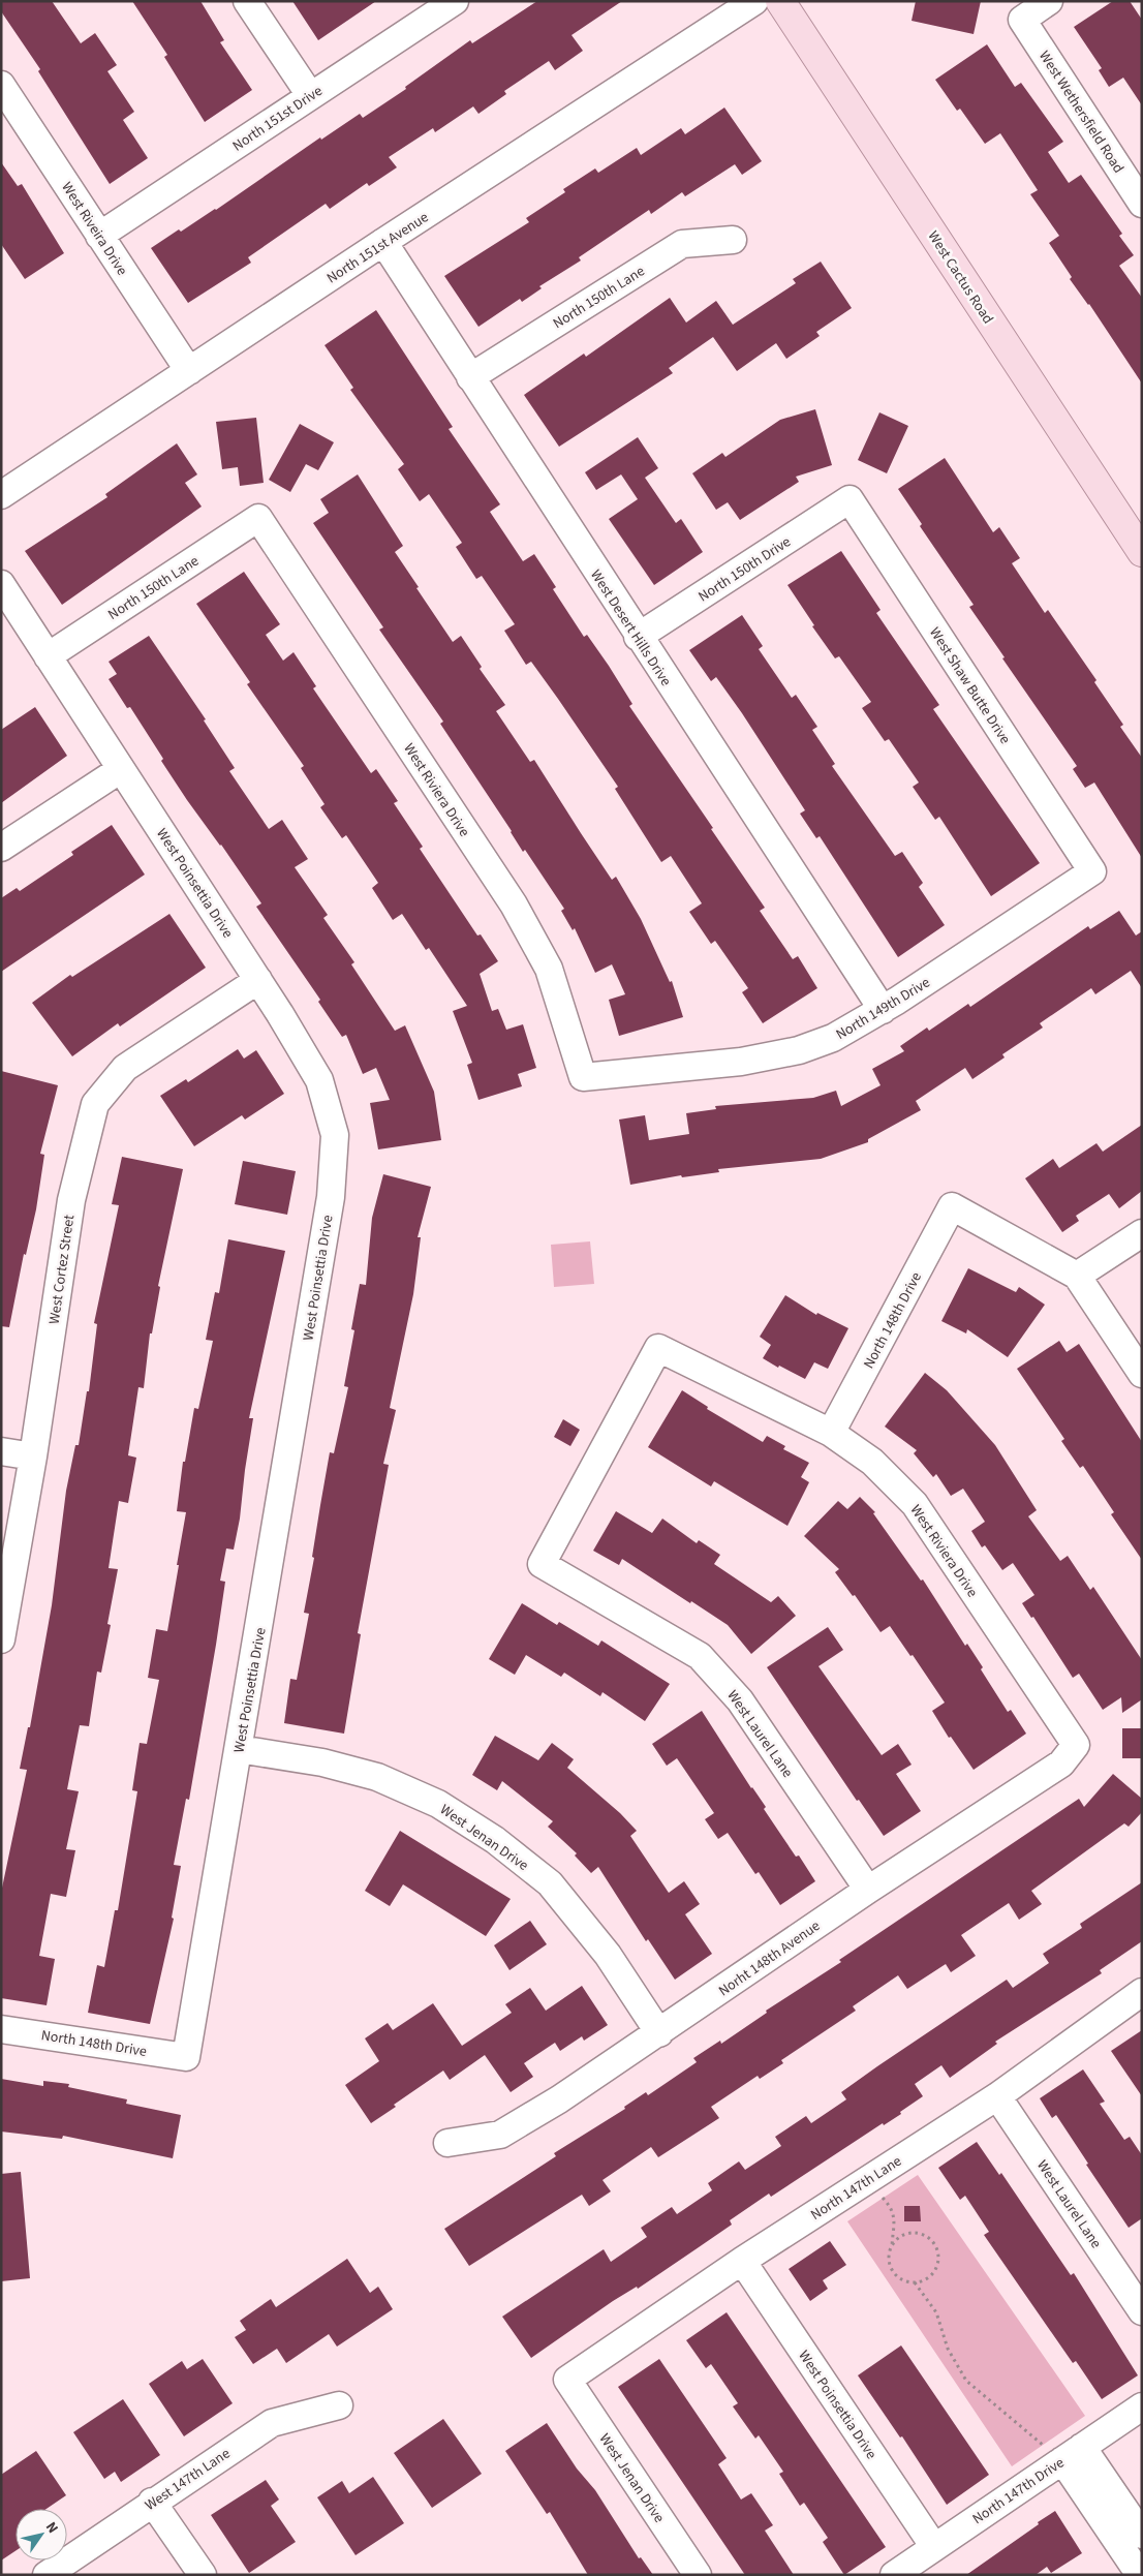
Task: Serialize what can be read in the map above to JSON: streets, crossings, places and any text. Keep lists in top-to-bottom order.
{
  "streets": {
    "main road": ["West Cactus Road"],
    "street": [
      "West Wethersfield Road",
      "North 151st Drive",
      "West Riveira Drive",
      "North 151st Avenue",
      "North 150th Lane",
      "North 150th Drive",
      "West Desert Hills Drive",
      "West Shaw Butte Drive",
      "West Riviera Drive",
      "West Poinsettia Drive",
      "North 149th Drive",
      "West Cortez Street",
      "North 148th Drive",
      "West Laurel Lane",
      "West Jenan Drive",
      "Norht 148th Avenue",
      "North 147th Lane",
      "West 147th Lane",
      "North 147th Drive"
    ]
  },
  "crossings": [
    ["North 151st Drive", "West Riveira Drive"],
    ["West Riveira Drive", "North 151st Avenue"],
    ["North 151st Avenue", "West Desert Hills Drive"],
    ["North 150th Lane", "West Desert Hills Drive"],
    ["North 150th Lane", "West Riviera Drive"],
    ["North 150th Lane", "West Poinsettia Drive"],
    ["North 150th Drive", "West Desert Hills Drive"],
    ["North 150th Drive", "West Shaw Butte Drive"],
    ["West Desert Hills Drive", "North 149th Drive"],
    ["West Shaw Butte Drive", "North 149th Drive"],
    ["West Riviera Drive", "North 149th Drive"],
    ["West Riviera Drive", "North 148th Drive"],
    ["West Riviera Drive", "West Laurel Lane"],
    ["West Riviera Drive", "Norht 148th Avenue"],
    ["West Poinsettia Drive", "West Cortez Street"],
    ["West Poinsettia Drive", "North 148th Drive"],
    ["West Poinsettia Drive", "West Jenan Drive"],
    ["West Poinsettia Drive", "North 147th Lane"],
    ["West Poinsettia Drive", "North 147th Drive"],
    ["West Laurel Lane", "Norht 148th Avenue"],
    ["West Laurel Lane", "North 147th Lane"],
    ["West Jenan Drive", "Norht 148th Avenue"],
    ["West Jenan Drive", "North 147th Lane"]
  ],
  "north": "top right"
}
